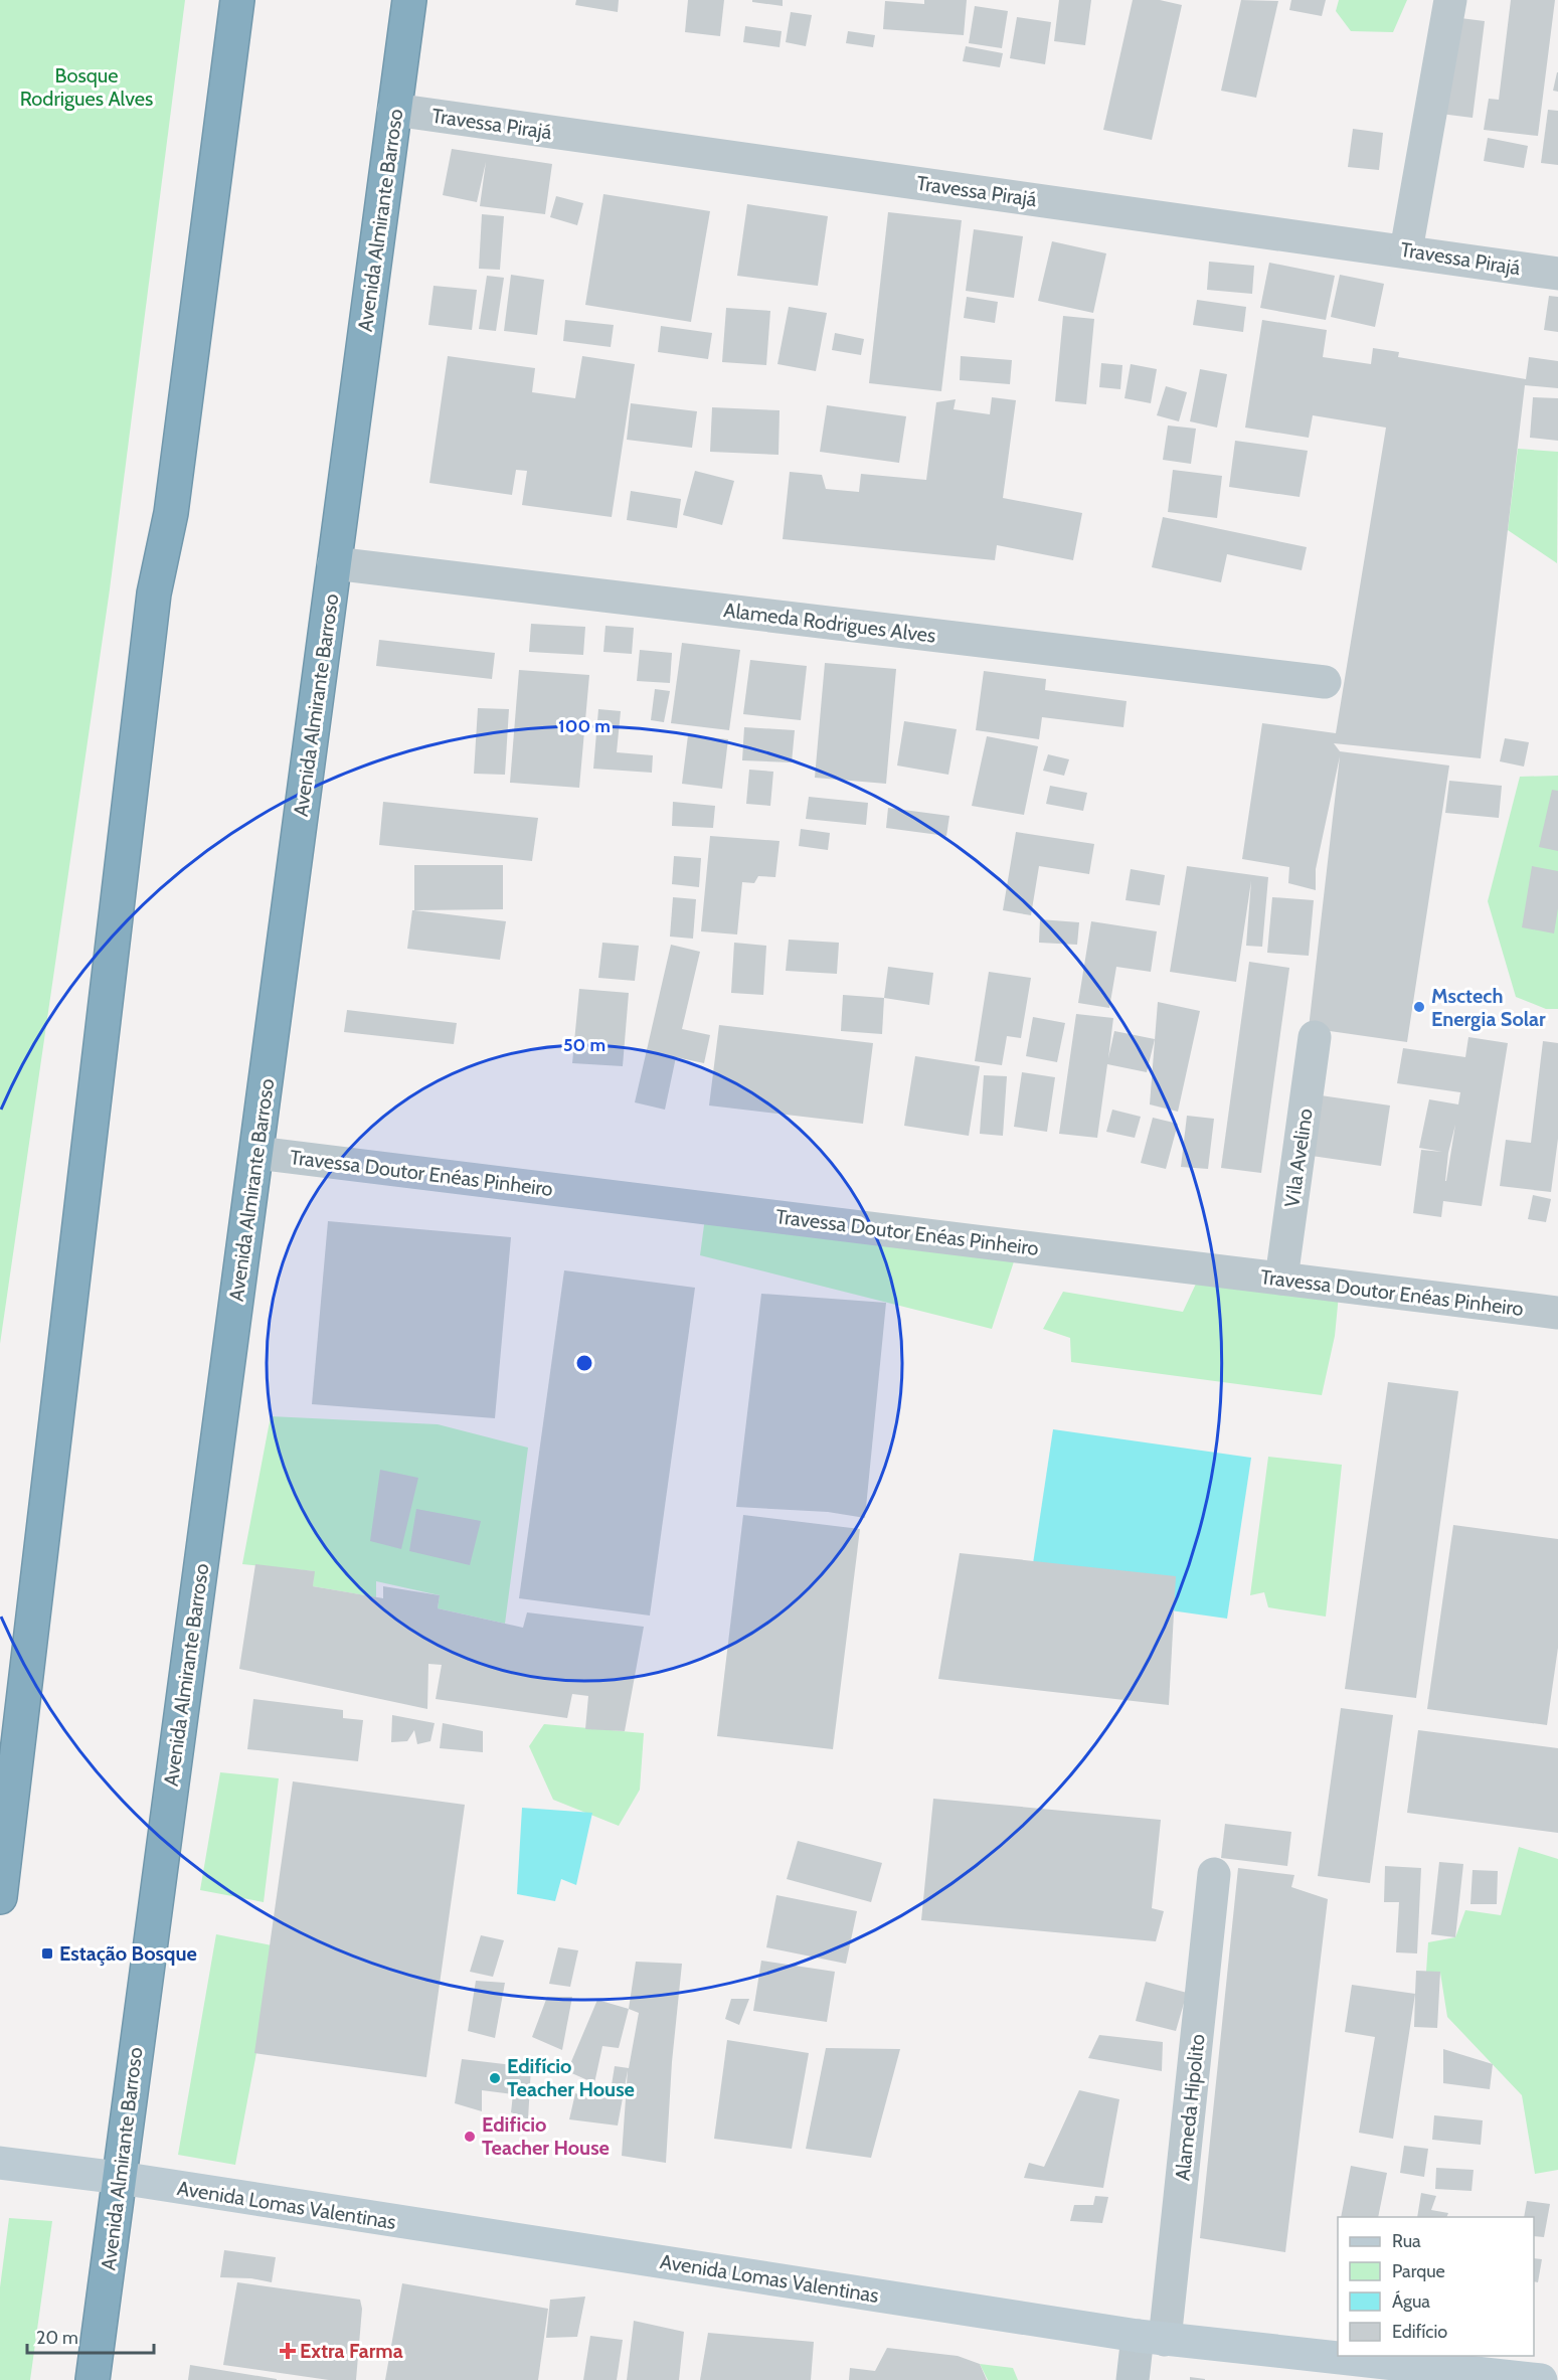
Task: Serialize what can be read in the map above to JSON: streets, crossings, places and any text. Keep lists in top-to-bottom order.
{
  "streets": {
    "highway": ["Avenida Almirante Barroso"],
    "street": [
      "Travessa Pirajá",
      "Alameda Rodrigues Alves",
      "Vila Avelino",
      "Travessa Doutor Enéas Pinheiro",
      "Alameda Hipolito",
      "Avenida Lomas Valentinas"
    ]
  },
  "crossings": [
    ["Travessa Pirajá", "Avenida Almirante Barroso"],
    ["Avenida Almirante Barroso", "Alameda Rodrigues Alves"],
    ["Avenida Almirante Barroso", "Travessa Doutor Enéas Pinheiro"],
    ["Avenida Almirante Barroso", "Avenida Lomas Valentinas"],
    ["Vila Avelino", "Travessa Doutor Enéas Pinheiro"],
    ["Alameda Hipolito", "Avenida Lomas Valentinas"]
  ],
  "parks": ["Bosque Rodrigues Alves"],
  "places": {
    "other": ["Msctech Energia Solar", "Edifício Teacher House", "Edificio Teacher House"],
    "transit": ["Estação Bosque"],
    "health": ["Extra Farma"]
  },
  "legend": [
    "Rua",
    "Parque",
    "Água",
    "Edifício"
  ],
  "scale_bar": "20 m",
  "rings": ["100 m", "50 m"]
}
